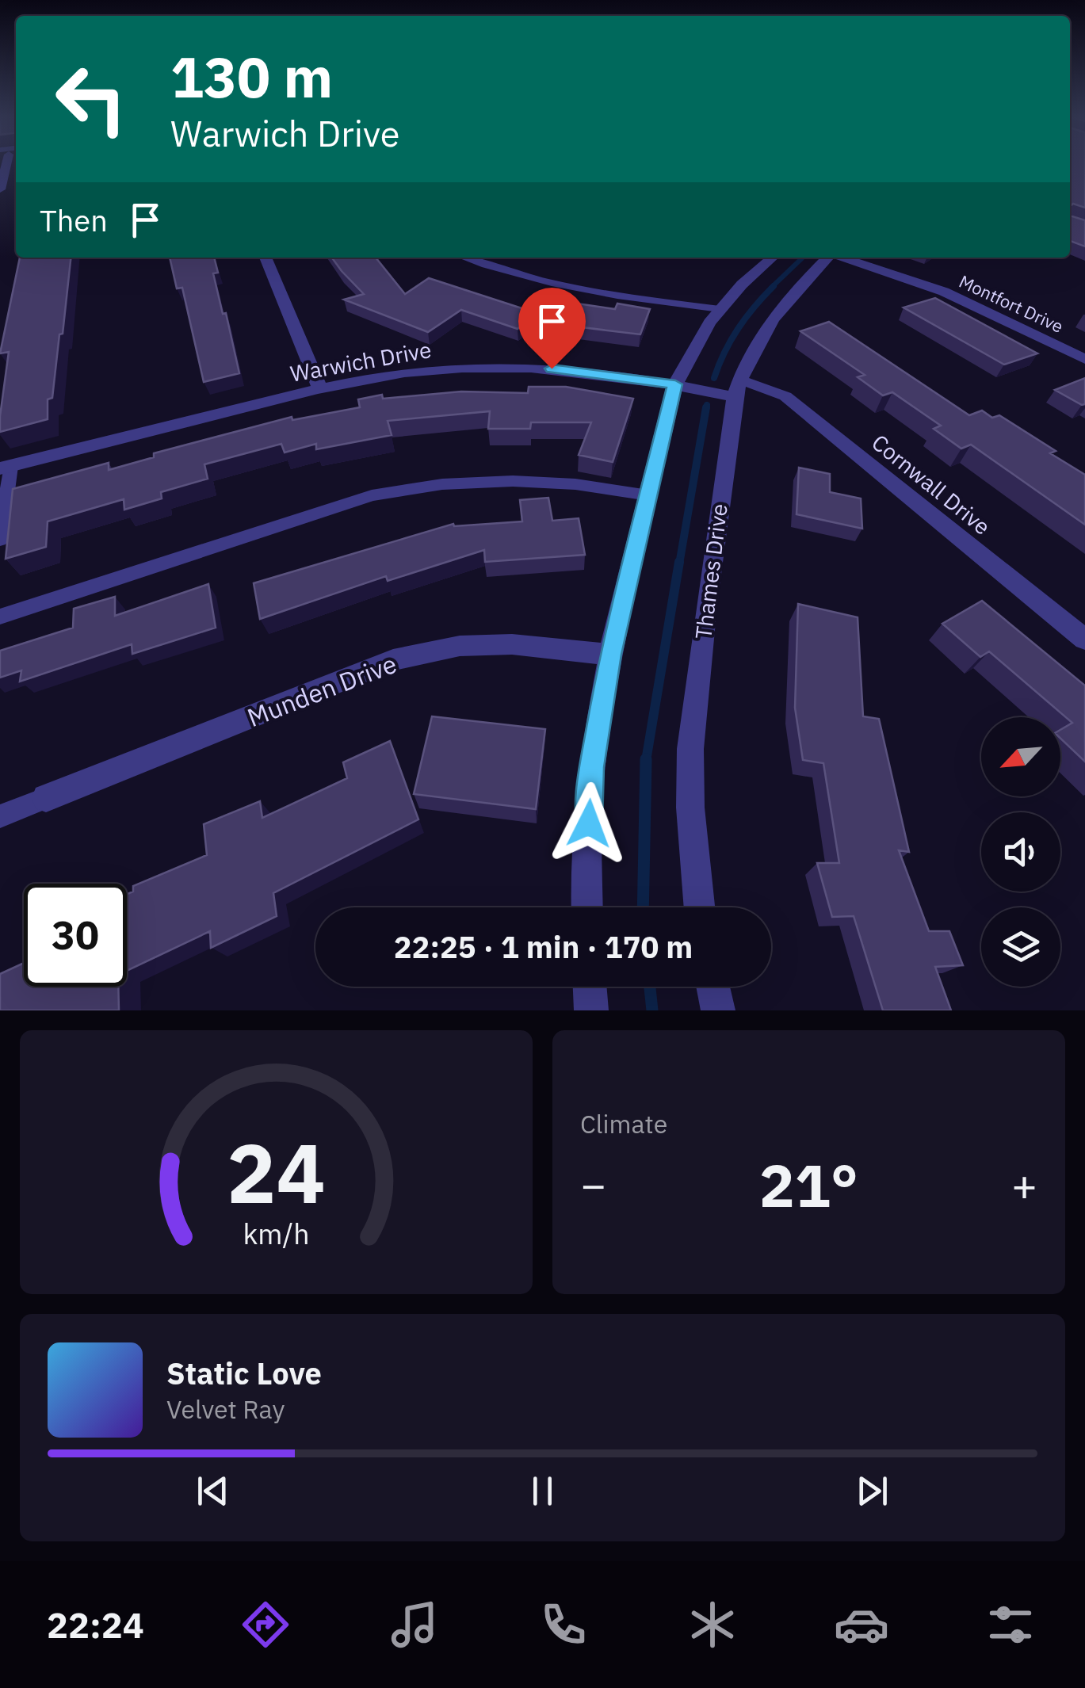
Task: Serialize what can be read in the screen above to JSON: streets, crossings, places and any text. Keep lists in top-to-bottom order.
{
  "streets": {
    "street": [
      "Montfort Drive",
      "Warwich Drive",
      "Cornwall Drive",
      "Thames Drive",
      "Munden Drive"
    ]
  },
  "crossings": [
    ["Warwich Drive", "Cornwall Drive"],
    ["Warwich Drive", "Thames Drive"],
    ["Cornwall Drive", "Thames Drive"]
  ],
  "north": "bottom left",
  "page": {
    "turn": ["130 m", "Warwich Drive"],
    "then": "Then",
    "limit": "30",
    "trip": "22:25 · 1 min · 170 m",
    "tile": "Climate",
    "heat": ["−", "21°", "+"],
    "song": ["Static Love", "Velvet Ray"],
    "tabs": "22:24",
    "gauge": ["24", "km/h"]
  }
}
